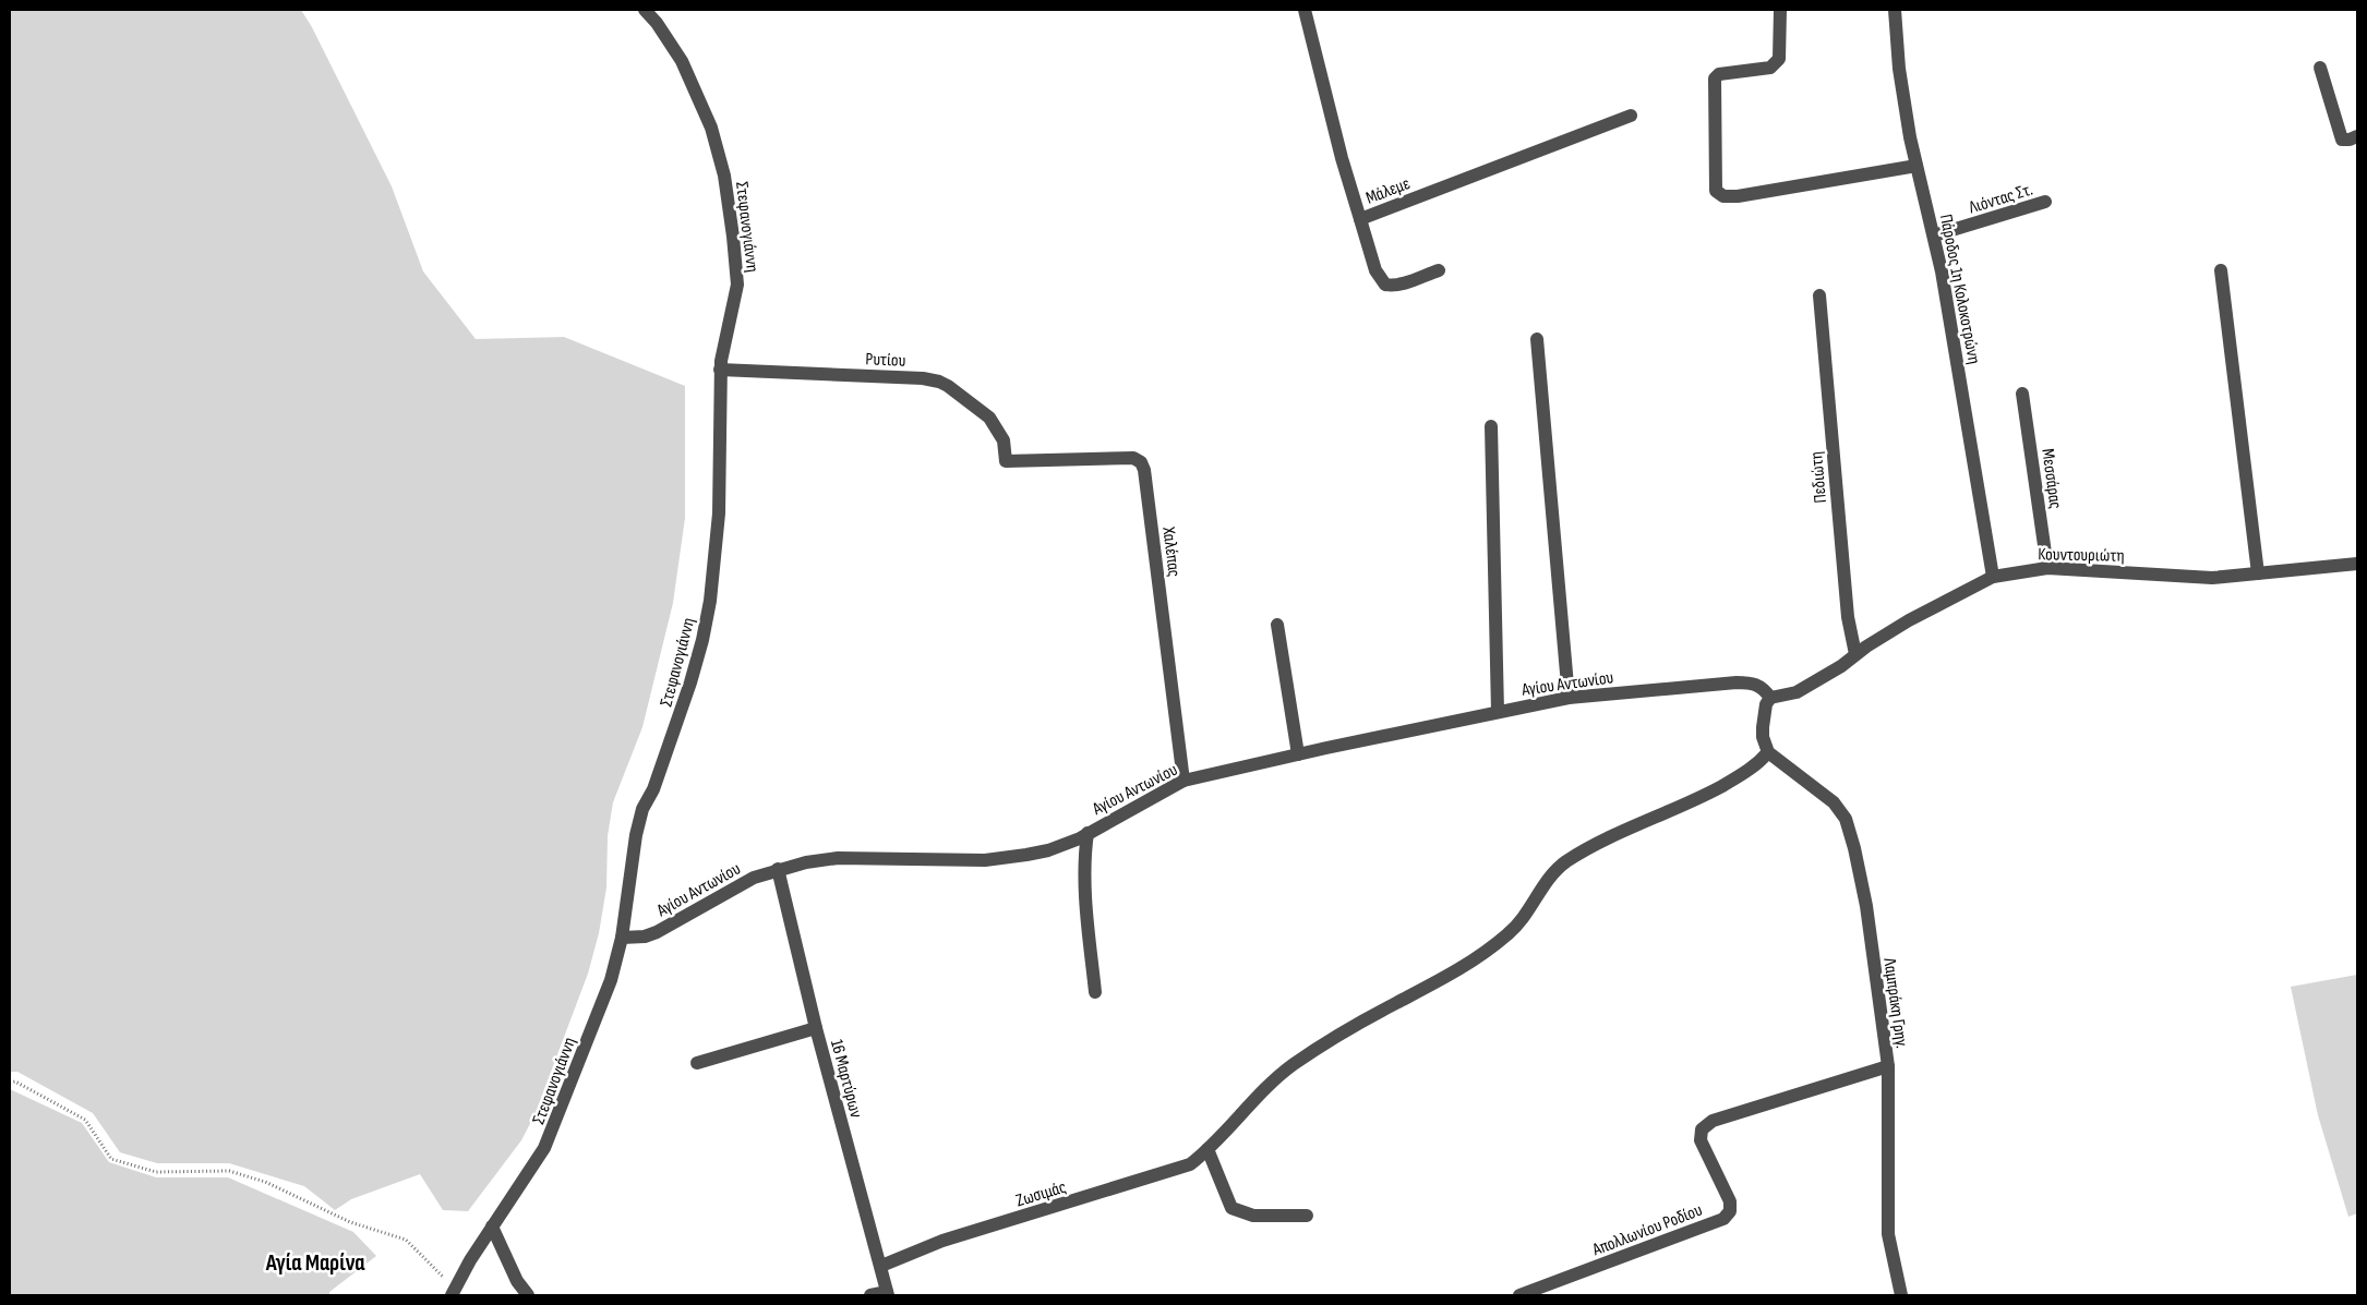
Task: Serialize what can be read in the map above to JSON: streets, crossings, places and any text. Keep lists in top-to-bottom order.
{
  "streets": {
    "street": [
      "Μάλεμε",
      "Λιόντας Στ.",
      "Στεφανογιάννη",
      "Πάροδος 1η Κολοκοτρώνη",
      "Ρυτίου",
      "Πεδιώτη",
      "Μεσσάρας",
      "Χαλέπας",
      "Κουντουριώτη",
      "Αγίου Αντωνίου",
      "Λαμπράκη Γρηγ.",
      "16 Μαρτύρων",
      "Ζωσιμάς",
      "Απολλωνίου Ροδίου"
    ]
  },
  "crossings": [
    ["Λιόντας Στ.", "Πάροδος 1η Κολοκοτρώνη"],
    ["Στεφανογιάννη", "Ρυτίου"],
    ["Στεφανογιάννη", "Αγίου Αντωνίου"],
    ["Πάροδος 1η Κολοκοτρώνη", "Κουντουριώτη"],
    ["Ρυτίου", "Χαλέπας"],
    ["Πεδιώτη", "Κουντουριώτη"],
    ["Μεσσάρας", "Κουντουριώτη"],
    ["Χαλέπας", "Αγίου Αντωνίου"],
    ["Κουντουριώτη", "Αγίου Αντωνίου"],
    ["Αγίου Αντωνίου", "16 Μαρτύρων"],
    ["Λαμπράκη Γρηγ.", "Ζωσιμάς"],
    ["Λαμπράκη Γρηγ.", "Απολλωνίου Ροδίου"],
    ["16 Μαρτύρων", "Ζωσιμάς"]
  ],
  "districts": ["Αγία Μαρίνα"]
}
